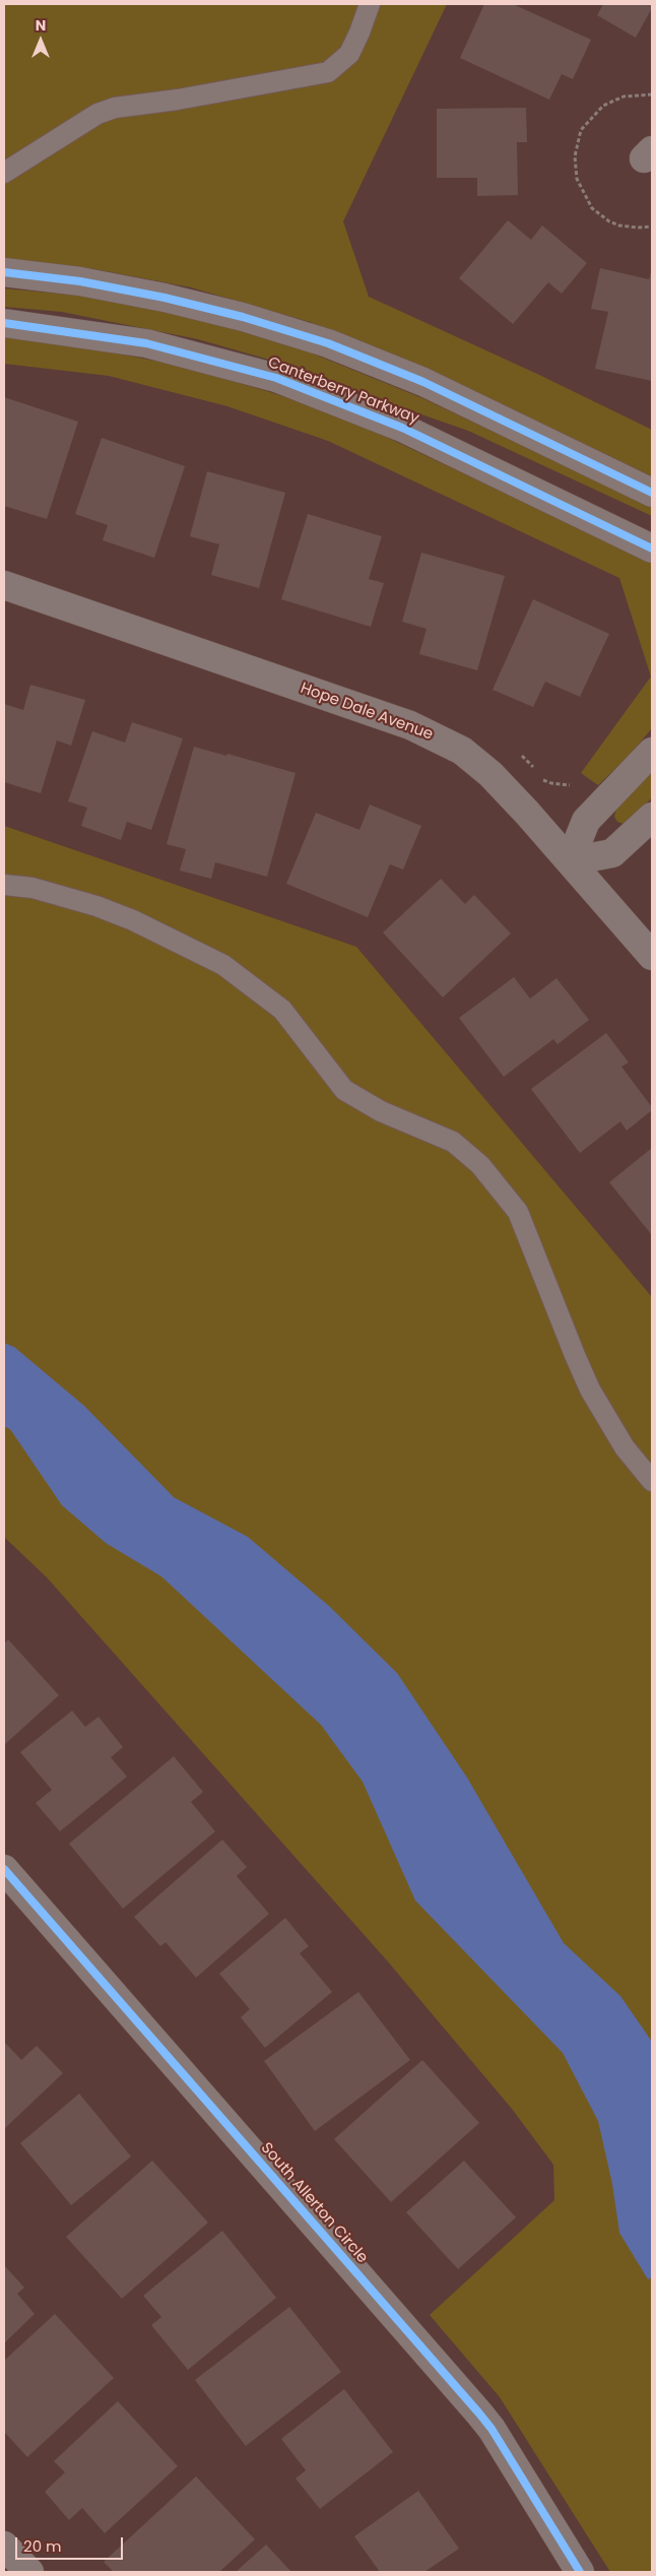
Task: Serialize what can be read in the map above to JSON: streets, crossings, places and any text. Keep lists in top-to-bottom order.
{
  "streets": {
    "street": ["Canterberry Parkway", "Hope Dale Avenue", "South Allerton Circle"]
  },
  "scale_bar": "20 m",
  "north": "top"
}
